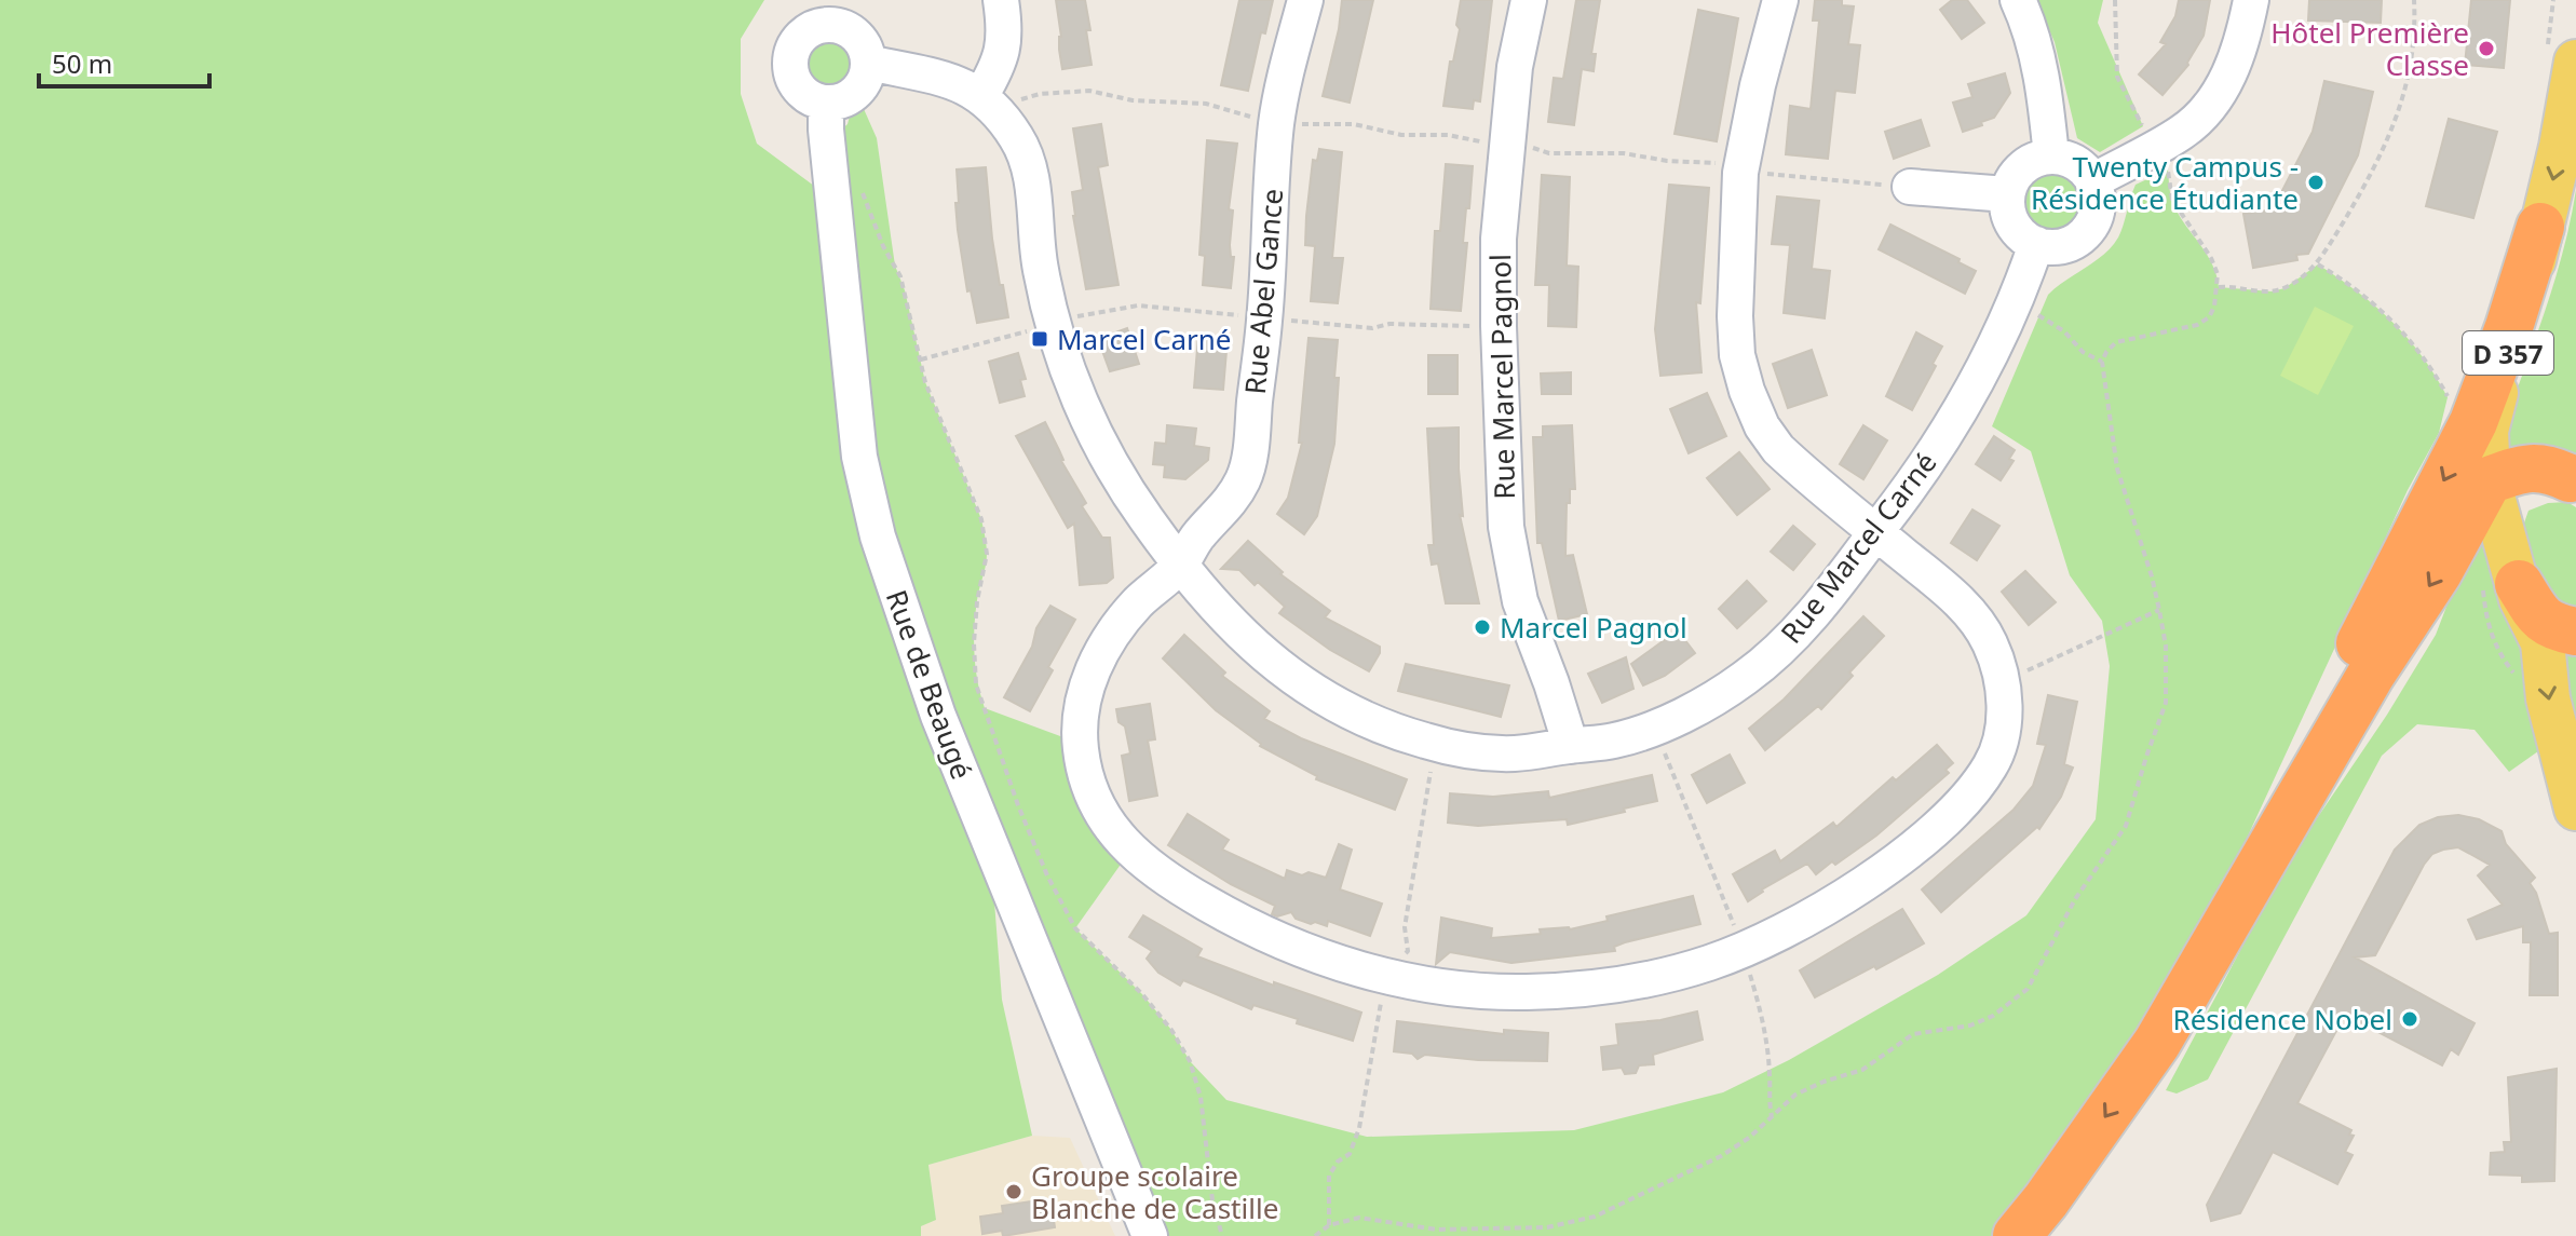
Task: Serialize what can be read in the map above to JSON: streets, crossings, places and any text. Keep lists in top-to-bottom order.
{
  "streets": {
    "main road": ["D 357"],
    "street": [
      "Rue Abel Gance",
      "Rue Marcel Pagnol",
      "Rue Marcel Carné",
      "Rue de Beaugé"
    ]
  },
  "crossings": [
    ["Rue Abel Gance", "Rue Marcel Carné"],
    ["Rue Marcel Pagnol", "Rue Marcel Carné"]
  ],
  "places": {
    "other": [
      "Hôtel Première Classe",
      "Twenty Campus - Résidence Étudiante",
      "Marcel Pagnol",
      "Résidence Nobel",
      "Groupe scolaire Blanche de Castille"
    ],
    "transit": ["Marcel Carné"]
  },
  "scale_bar": "50 m"
}
